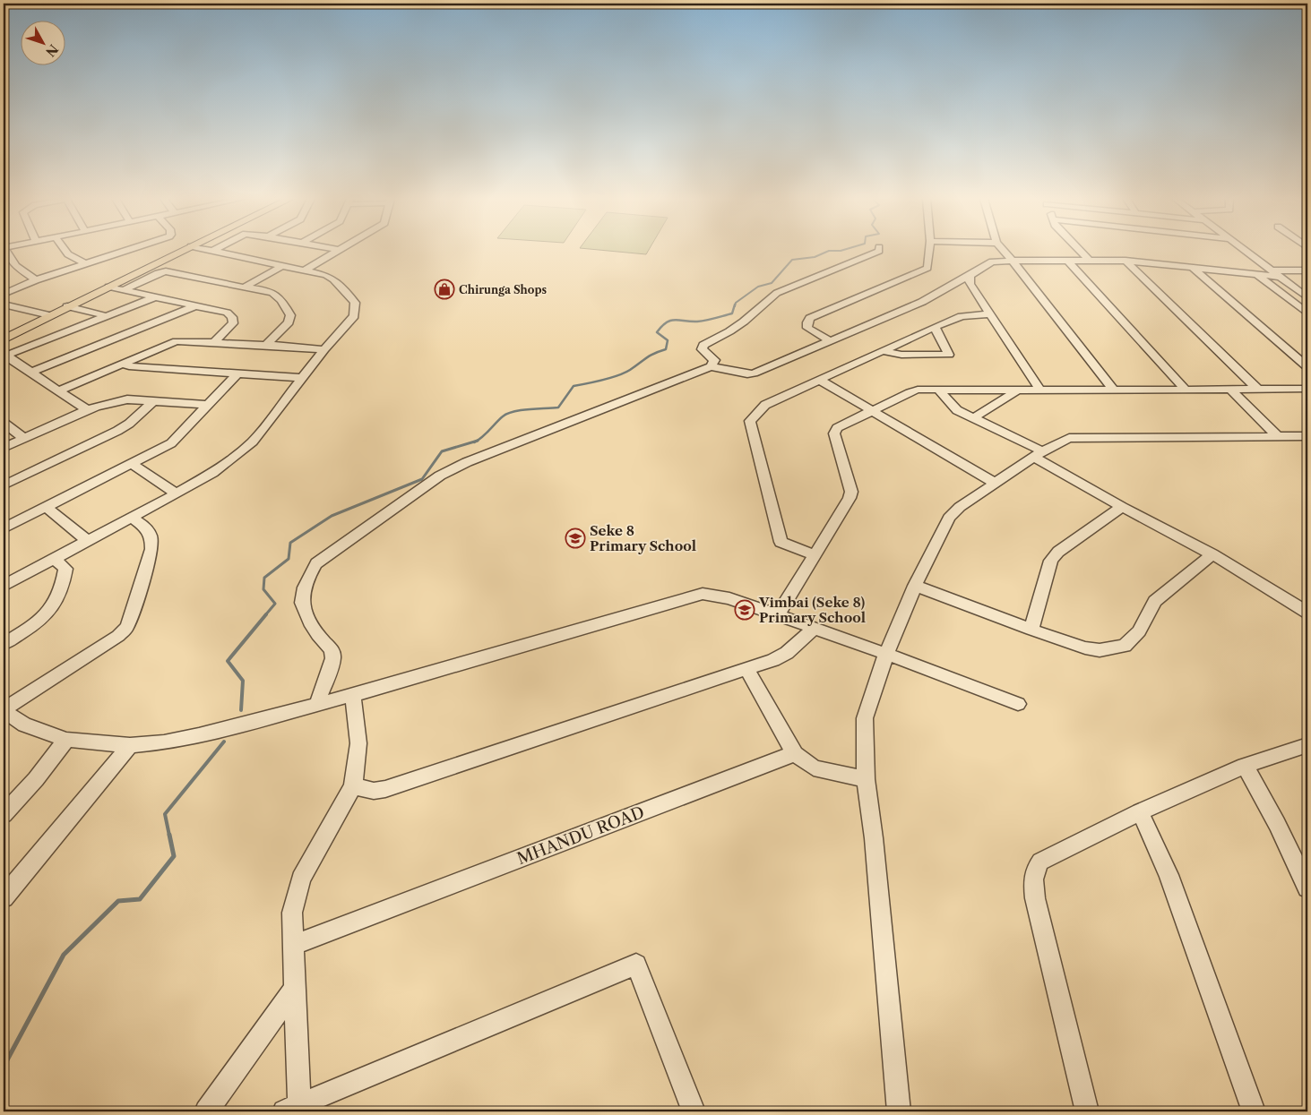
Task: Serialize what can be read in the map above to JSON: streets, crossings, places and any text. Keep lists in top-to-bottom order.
{
  "streets": {
    "street": ["MHANDU ROAD"]
  },
  "places": {
    "shop": ["Chirunga Shops"],
    "school or university": ["Seke 8 Primary School", "Vimbai (Seke 8) Primary School"]
  },
  "north": "bottom right"
}
